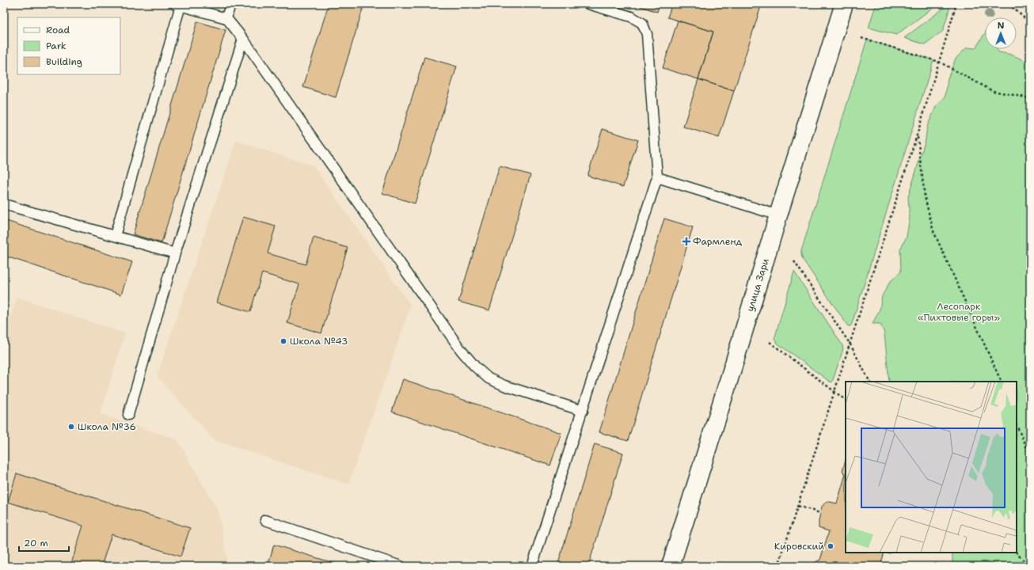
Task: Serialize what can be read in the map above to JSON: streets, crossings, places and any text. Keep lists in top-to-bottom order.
{
  "streets": {
    "street": ["улица Зари"]
  },
  "parks": ["Лесопарк «Пихтовые горы»"],
  "places": {
    "health": ["Фармленд"],
    "other": ["Школа №43", "Школа №36", "Кировский"]
  },
  "legend": ["Road", "Park", "Building"],
  "scale_bar": "20 m",
  "north": "top"
}
